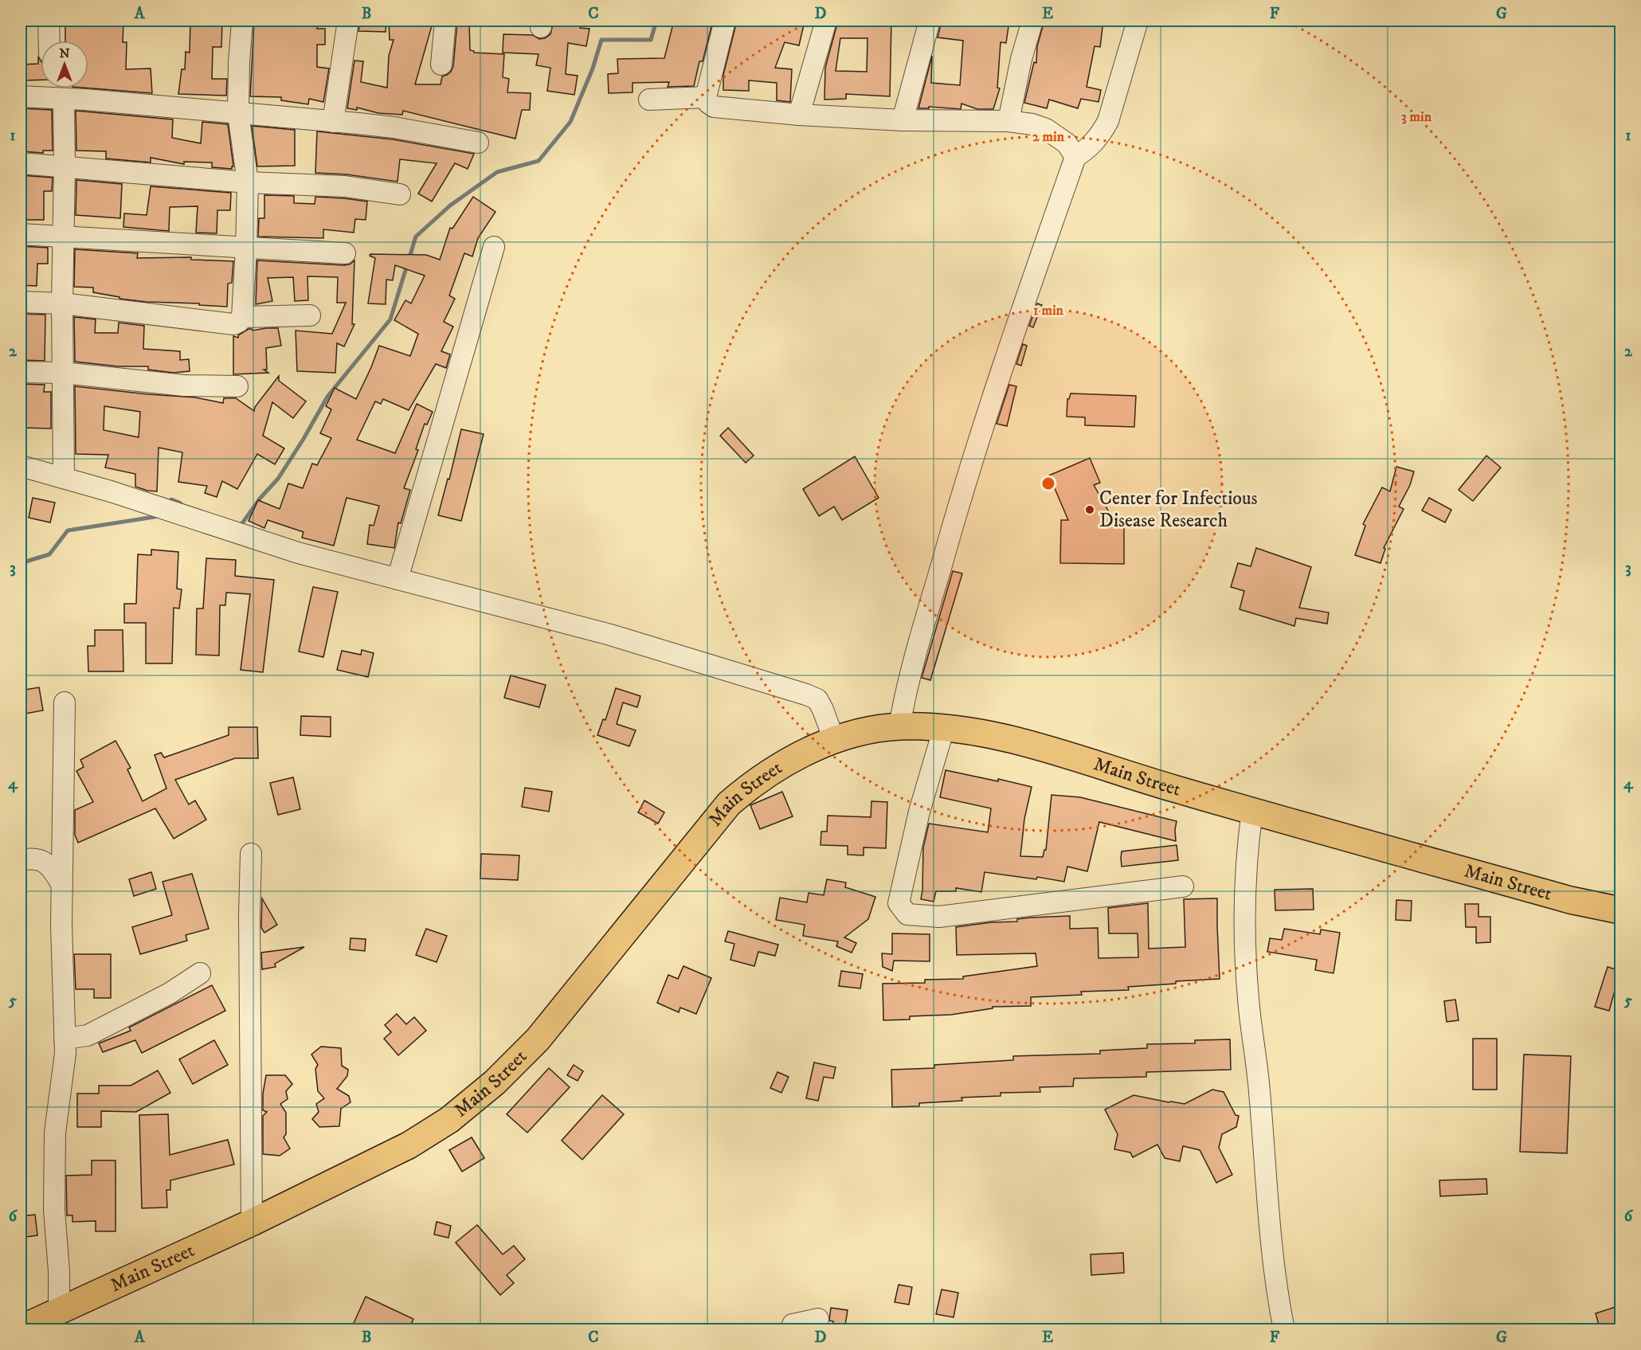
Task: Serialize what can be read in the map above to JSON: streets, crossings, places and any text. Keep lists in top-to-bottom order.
{
  "streets": {
    "main road": ["Main Street"]
  },
  "places": ["Center for Infectious Disease Research"],
  "north": "top",
  "grid": {
    "columns": [
      "A",
      "B",
      "C",
      "D",
      "E",
      "F",
      "G"
    ],
    "rows": [
      "1",
      "2",
      "3",
      "4",
      "5",
      "6"
    ]
  },
  "rings": ["3 min", "2 min", "1 min"]
}
